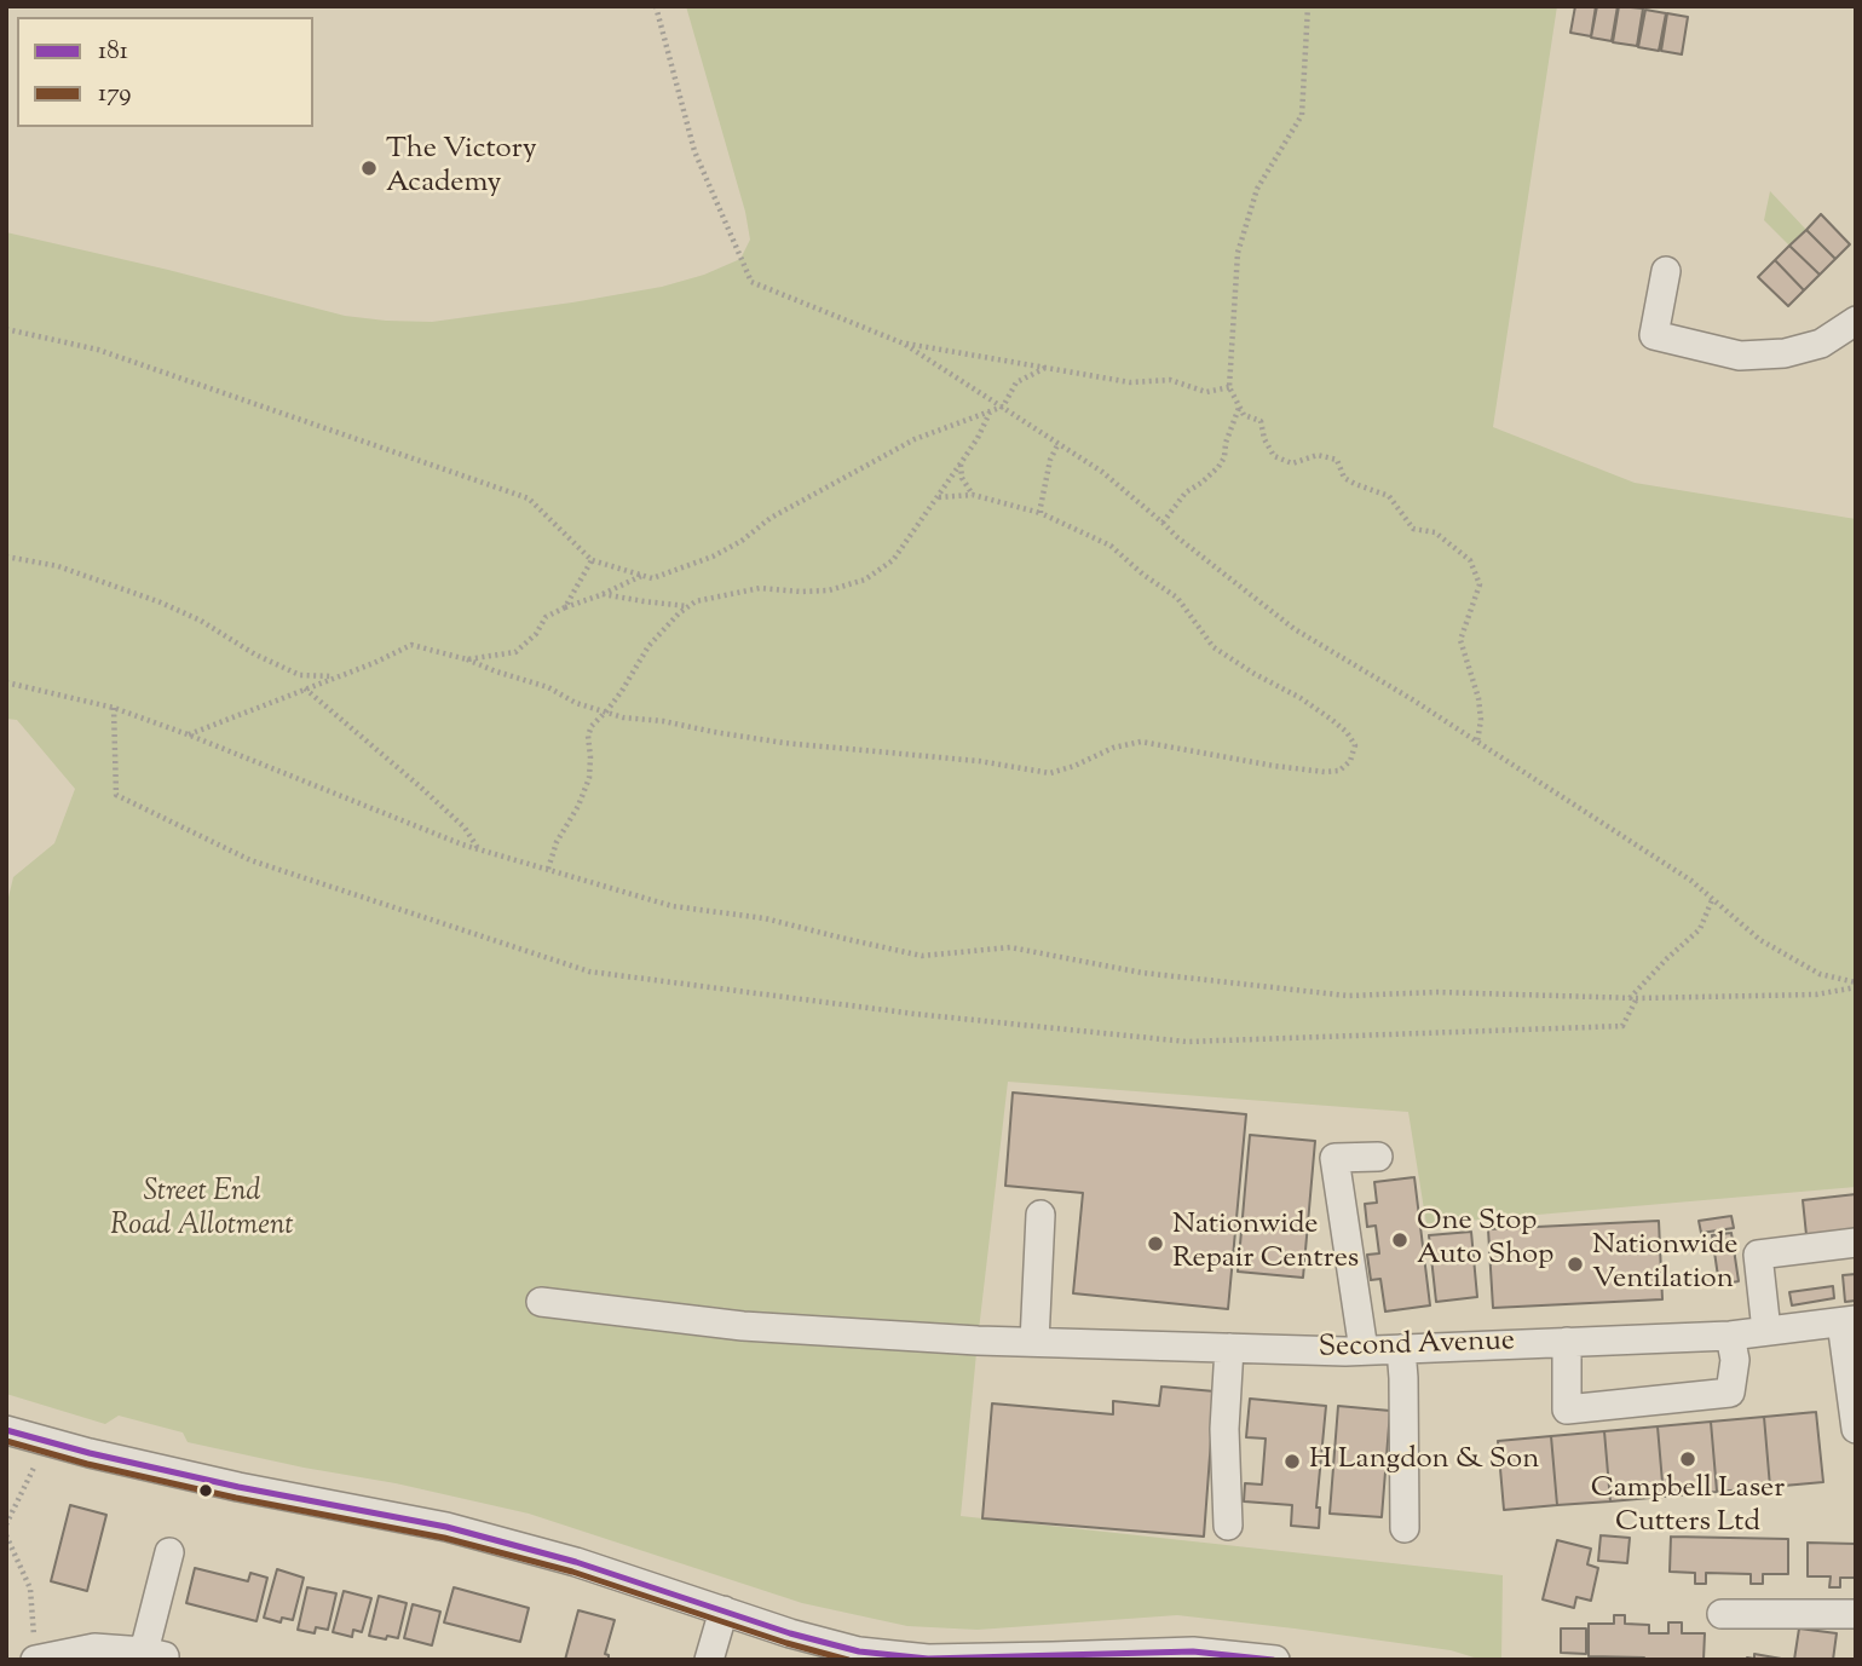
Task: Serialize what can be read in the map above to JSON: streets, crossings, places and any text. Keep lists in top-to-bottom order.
{
  "streets": {
    "street": ["Second Avenue"]
  },
  "parks": ["Street End Road Allotment"],
  "places": [
    "The Victory Academy",
    "One Stop Auto Shop",
    "Nationwide Repair Centres",
    "Nationwide Ventilation",
    "Campbell Laser Cutters Ltd",
    "H Langdon & Son"
  ],
  "lines": ["transit line 181", "transit line 179"],
  "legend": ["181", "179"]
}
